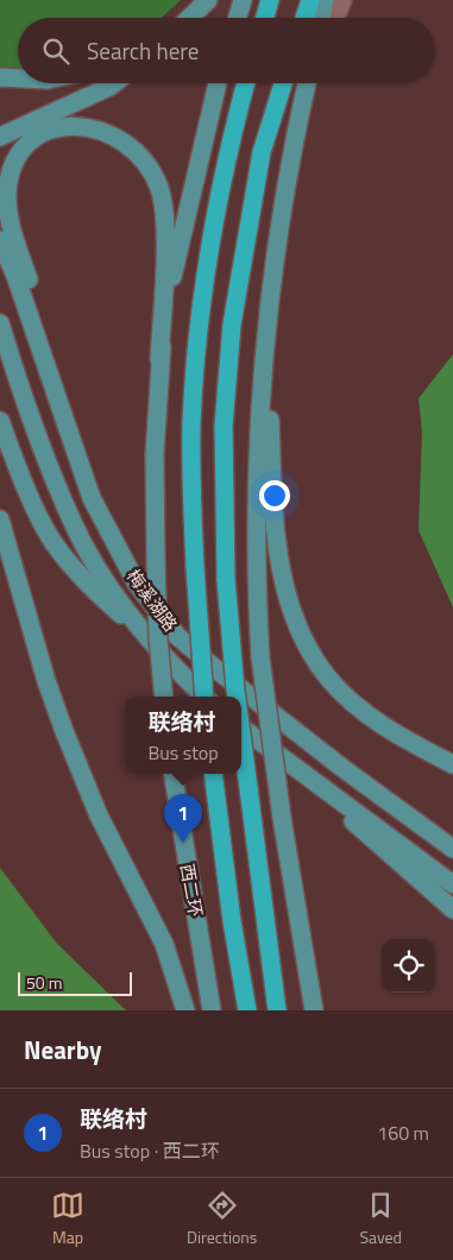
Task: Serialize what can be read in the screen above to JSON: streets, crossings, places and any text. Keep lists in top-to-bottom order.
{
  "streets": {
    "main road": ["梅溪湖路", "西二环"]
  },
  "scale_bar": "50 m",
  "page": {
    "search": "Search here",
    "popup": ["联络村", "Bus stop"],
    "pins": "1",
    "scale": "50 m",
    "heading": "Nearby",
    "list": [
      {
        "mark": "1",
        "name": "联络村",
        "note": "Bus stop · 西二环",
        "value": "160 m"
      }
    ],
    "nav": ["Map", "Directions", "Saved"]
  }
}
